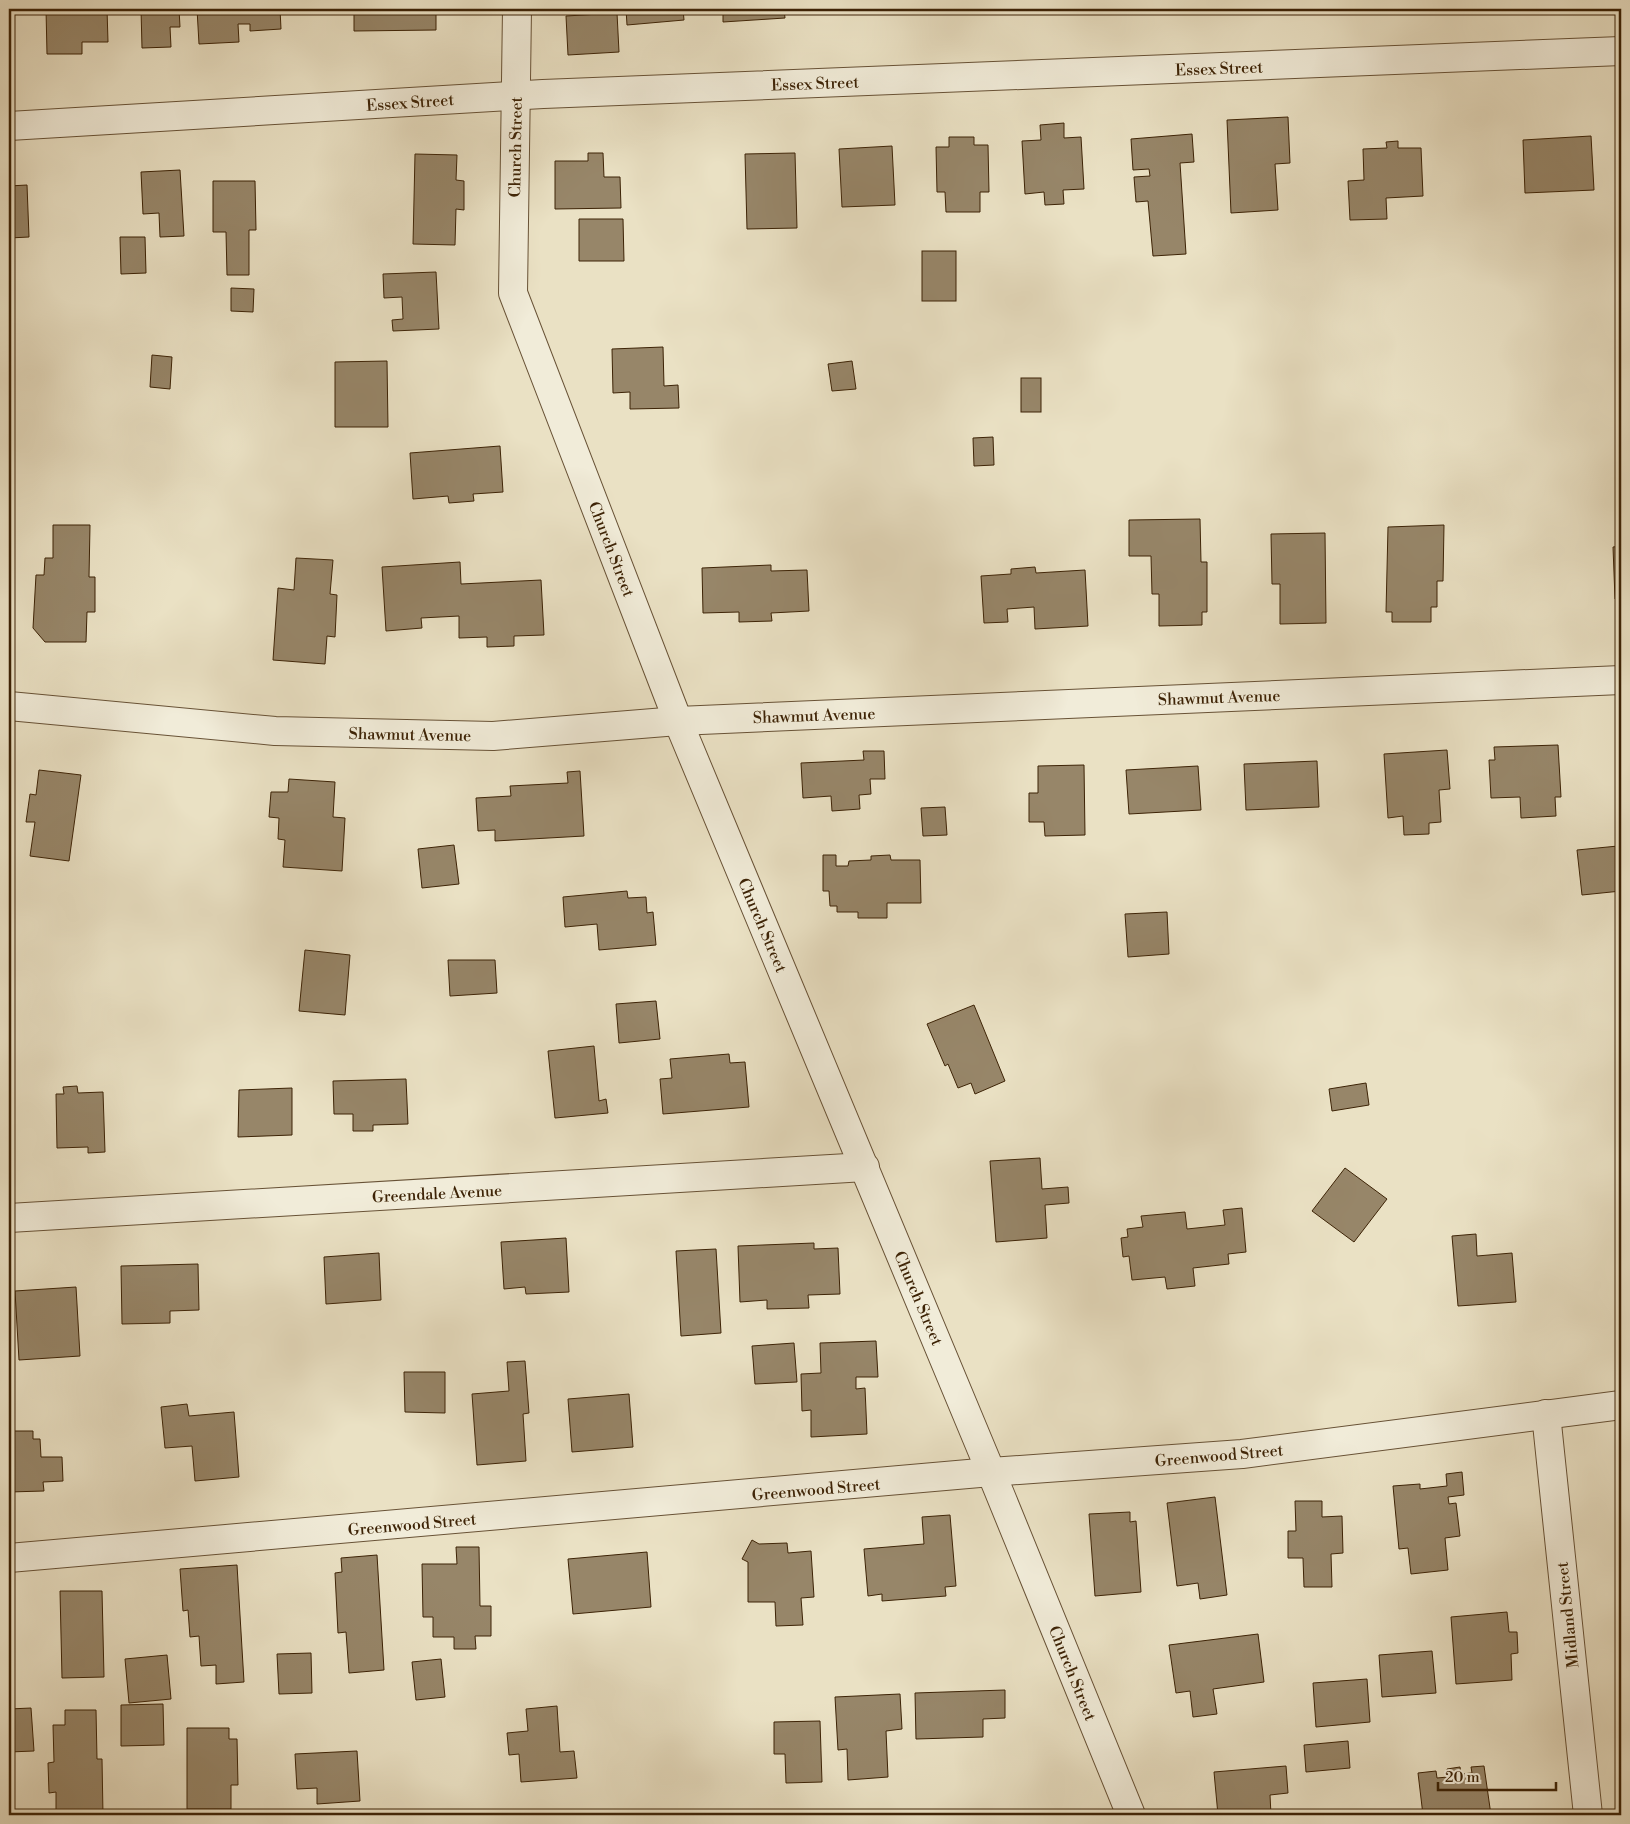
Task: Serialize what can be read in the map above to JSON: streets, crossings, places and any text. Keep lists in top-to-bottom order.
{
  "streets": {
    "street": [
      "Essex Street",
      "Church Street",
      "Shawmut Avenue",
      "Greendale Avenue",
      "Greenwood Street",
      "Midland Street"
    ]
  },
  "crossings": [
    ["Essex Street", "Church Street"],
    ["Church Street", "Shawmut Avenue"],
    ["Church Street", "Greendale Avenue"],
    ["Church Street", "Greenwood Street"],
    ["Greenwood Street", "Midland Street"]
  ],
  "scale_bar": "20 m"
}
